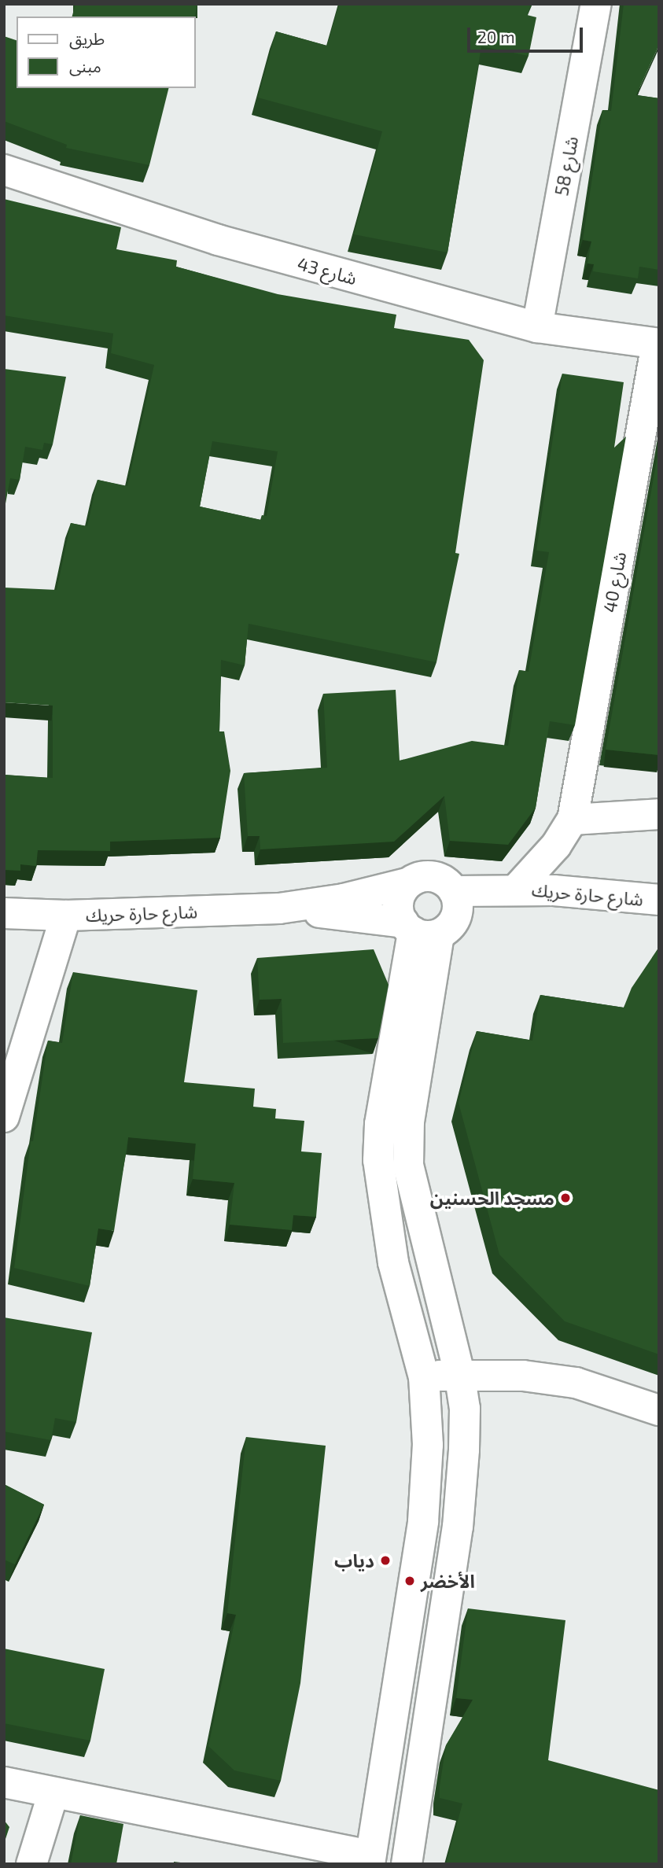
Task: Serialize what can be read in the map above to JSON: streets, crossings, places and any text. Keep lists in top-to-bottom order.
{
  "streets": {
    "street": [
      "شارع 58",
      "شارع 43",
      "شارع 40",
      "شارع حارة حريك"
    ]
  },
  "crossings": [
    ["شارع 58", "شارع 43"],
    ["شارع 43", "شارع 40"],
    ["شارع 40", "شارع حارة حريك"]
  ],
  "places": ["مسجد الحسنين", "دياب", "الأخضر"],
  "legend": ["طريق", "مبنى"],
  "scale_bar": "20 m"
}
